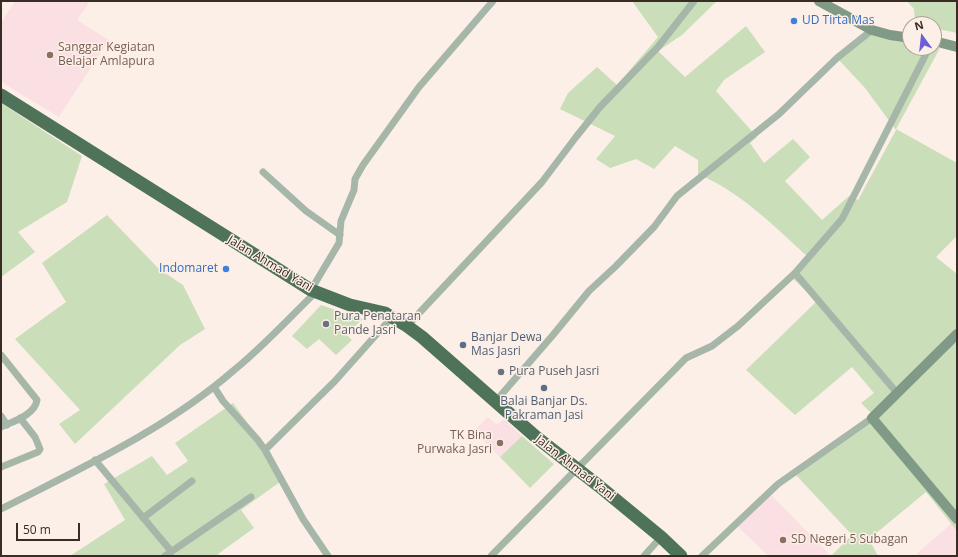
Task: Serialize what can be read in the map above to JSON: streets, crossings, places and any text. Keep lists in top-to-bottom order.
{
  "streets": {
    "highway": ["Jalan Ahmad Yani"]
  },
  "places": [
    "UD Tirta Mas",
    "Sanggar Kegiatan Belajar Amlapura",
    "Indomaret",
    "Pura Penataran Pande Jasri",
    "Banjar Dewa Mas Jasri",
    "Pura Puseh Jasri",
    "Balai Banjar Ds. Pakraman Jasi",
    "TK Bina Purwaka Jasri",
    "SD Negeri 5 Subagan"
  ],
  "scale_bar": "50 m",
  "north": "top"
}
